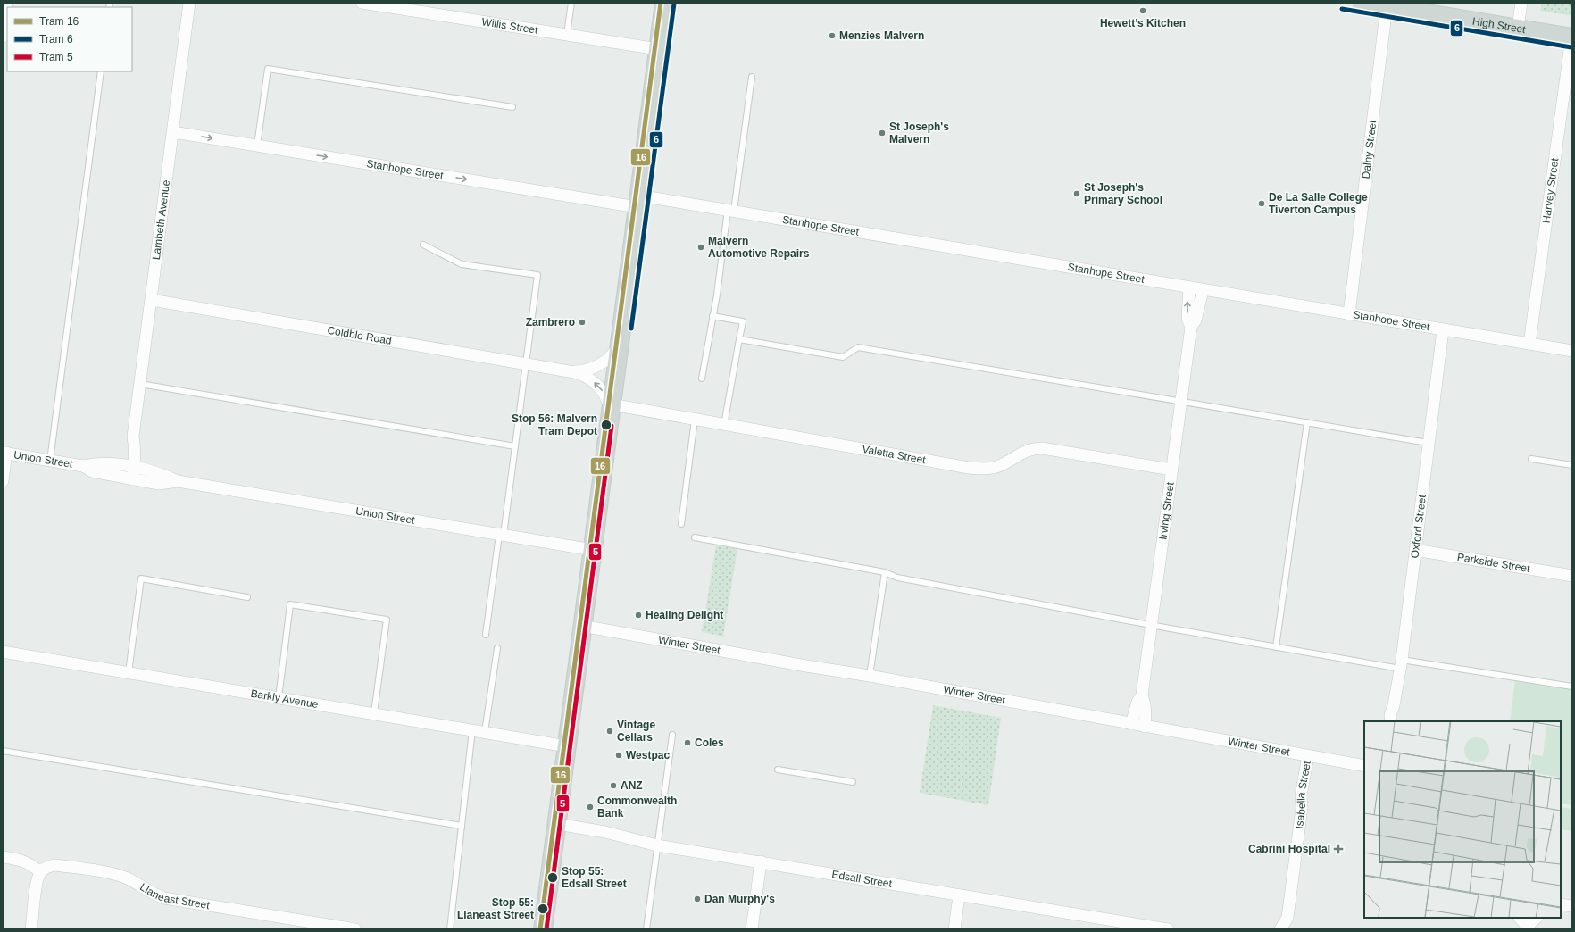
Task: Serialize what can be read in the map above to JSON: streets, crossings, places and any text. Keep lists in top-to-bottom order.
{
  "streets": {
    "main road": ["High Street"],
    "street": [
      "Willis Street",
      "Dalny Street",
      "Stanhope Street",
      "Harvey Street",
      "Lambeth Avenue",
      "Coldblo Road",
      "Valetta Street",
      "Union Street",
      "Irving Street",
      "Oxford Street",
      "Parkside Street",
      "Winter Street",
      "Barkly Avenue",
      "Isabella Street",
      "Edsall Street",
      "Llaneast Street"
    ]
  },
  "crossings": [
    ["High Street", "Dalny Street"],
    ["High Street", "Harvey Street"],
    ["Dalny Street", "Stanhope Street"],
    ["Stanhope Street", "Harvey Street"],
    ["Stanhope Street", "Lambeth Avenue"],
    ["Stanhope Street", "Irving Street"],
    ["Stanhope Street", "Oxford Street"],
    ["Lambeth Avenue", "Coldblo Road"],
    ["Lambeth Avenue", "Union Street"],
    ["Coldblo Road", "Valetta Street"],
    ["Valetta Street", "Irving Street"],
    ["Irving Street", "Winter Street"],
    ["Oxford Street", "Parkside Street"],
    ["Winter Street", "Isabella Street"]
  ],
  "places": {
    "other": [
      "Hewett’s Kitchen",
      "Menzies Malvern",
      "St Joseph's Malvern",
      "St Joseph's Primary School",
      "De La Salle College Tiverton Campus",
      "Malvern Automotive Repairs",
      "Zambrero",
      "Stop 56: Malvern Tram Depot",
      "Healing Delight",
      "Vintage Cellars",
      "Coles",
      "Westpac",
      "ANZ",
      "Commonwealth Bank",
      "Stop 55: Edsall Street",
      "Dan Murphy's",
      "Stop 55: Llaneast Street"
    ],
    "health": ["Cabrini Hospital"]
  },
  "lines": ["tram line 16", "tram line 6", "tram line 5"],
  "legend": ["Tram 16", "Tram 6", "Tram 5"]
}
